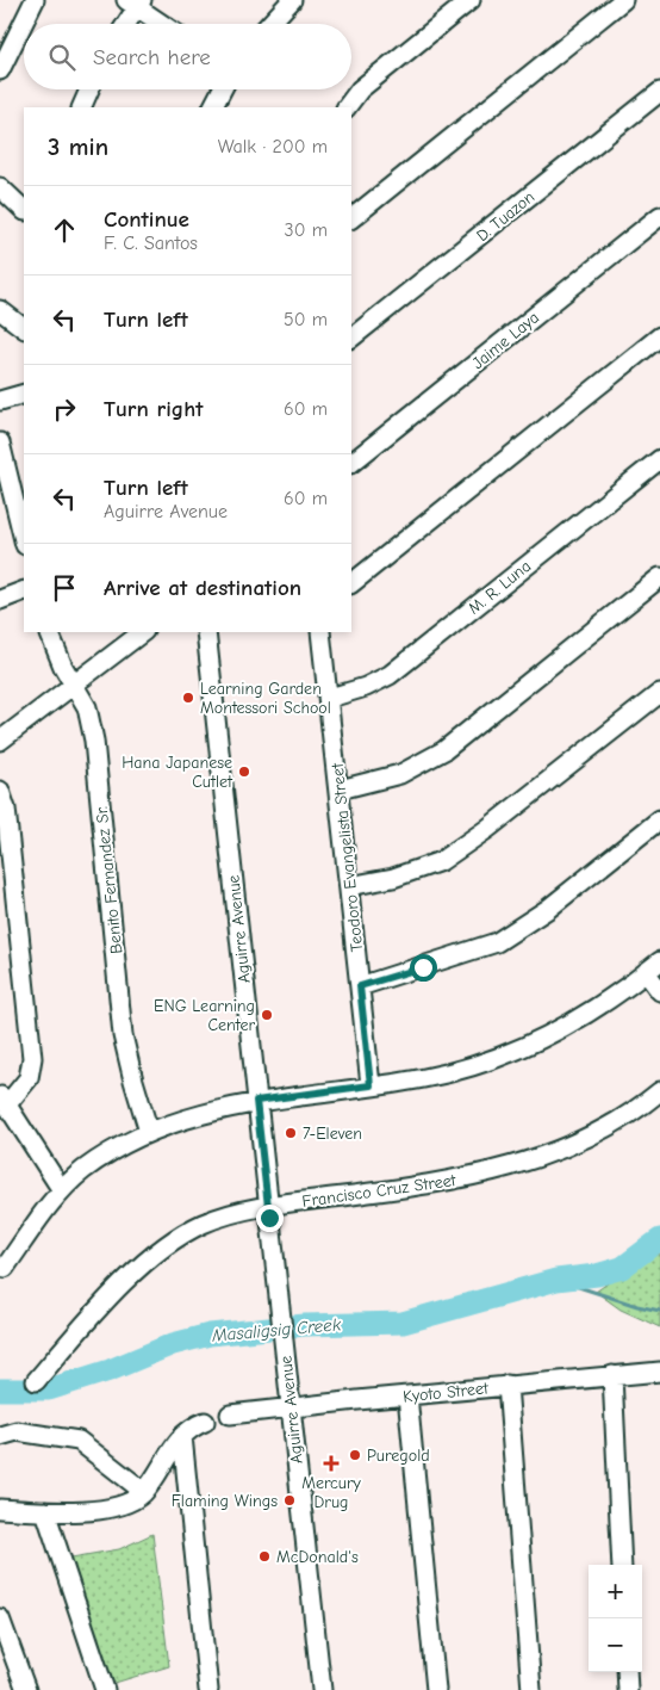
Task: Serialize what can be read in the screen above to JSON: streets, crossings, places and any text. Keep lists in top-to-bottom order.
{
  "streets": {
    "street": [
      "D. Tuazon",
      "Jaime Laya",
      "M. R. Luna",
      "Teodoro Evangelista Street",
      "Benito Fernandez Sr.",
      "Aguirre Avenue",
      "Francisco Cruz Street",
      "Kyoto Street"
    ]
  },
  "crossings": [
    ["M. R. Luna", "Teodoro Evangelista Street"],
    ["Aguirre Avenue", "Francisco Cruz Street"],
    ["Aguirre Avenue", "Kyoto Street"]
  ],
  "water": ["Masaligsig Creek"],
  "places": {
    "other": [
      "Learning Garden Montessori School",
      "Hana Japanese Cutlet",
      "ENG Learning Center",
      "7-Eleven",
      "Puregold",
      "Flaming Wings",
      "McDonald's"
    ],
    "health": ["Mercury Drug"]
  },
  "page": {
    "search": "Search here",
    "heading": ["3 min", "Walk · 200 m"],
    "list": [
      ["Continue", "F. C. Santos", "30 m"],
      ["Turn left", "50 m"],
      ["Turn right", "60 m"],
      ["Turn left", "Aguirre Avenue", "60 m"],
      "Arrive at destination"
    ],
    "map_buttons": ["+", "−"]
  }
}
